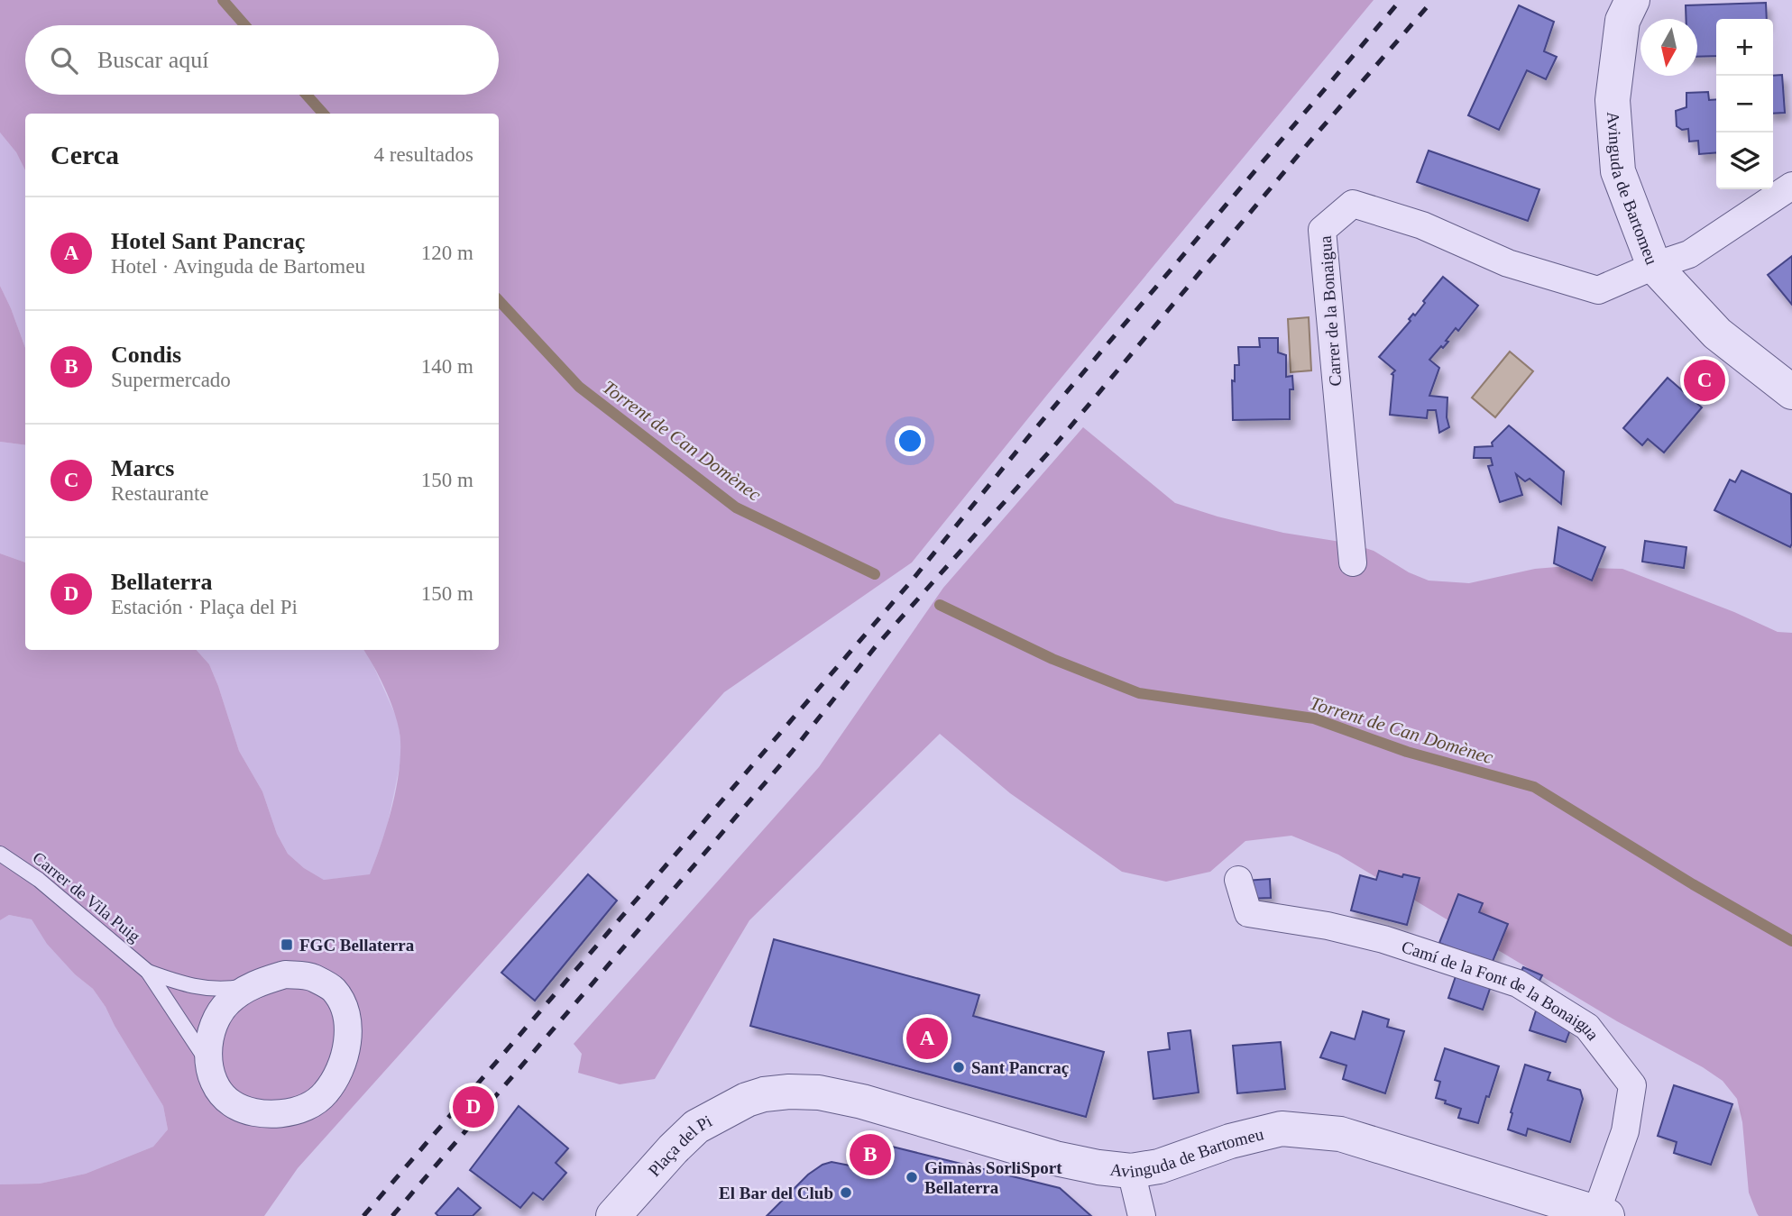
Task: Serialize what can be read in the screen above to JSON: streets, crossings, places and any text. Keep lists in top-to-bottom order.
{
  "streets": {
    "street": [
      "Avinguda de Bartomeu",
      "Carrer de la Bonaigua",
      "Camí de la Font de la Bonaigua",
      "Plaça del Pi"
    ],
    "lane": ["Carrer de Vila Puig"]
  },
  "crossings": [
    ["Avinguda de Bartomeu", "Carrer de la Bonaigua"],
    ["Avinguda de Bartomeu", "Camí de la Font de la Bonaigua"],
    ["Avinguda de Bartomeu", "Plaça del Pi"]
  ],
  "water": ["Torrent de Can Domènec"],
  "places": {
    "transit": ["FGC Bellaterra"],
    "other": ["Sant Pancraç", "Gimnàs SorliSport Bellaterra", "El Bar del Club"]
  },
  "north": "bottom",
  "page": {
    "map_buttons": ["+", "−"],
    "search": "Buscar aquí",
    "heading": ["Cerca", "4 resultados"],
    "list": [
      {
        "mark": "A",
        "name": "Hotel Sant Pancraç",
        "note": "Hotel · Avinguda de Bartomeu",
        "value": "120 m"
      },
      {
        "mark": "B",
        "name": "Condis",
        "note": "Supermercado",
        "value": "140 m"
      },
      {
        "mark": "C",
        "name": "Marcs",
        "note": "Restaurante",
        "value": "150 m"
      },
      {
        "mark": "D",
        "name": "Bellaterra",
        "note": "Estación · Plaça del Pi",
        "value": "150 m"
      }
    ],
    "pins": [
      "C",
      "A",
      "D",
      "B"
    ]
  }
}
